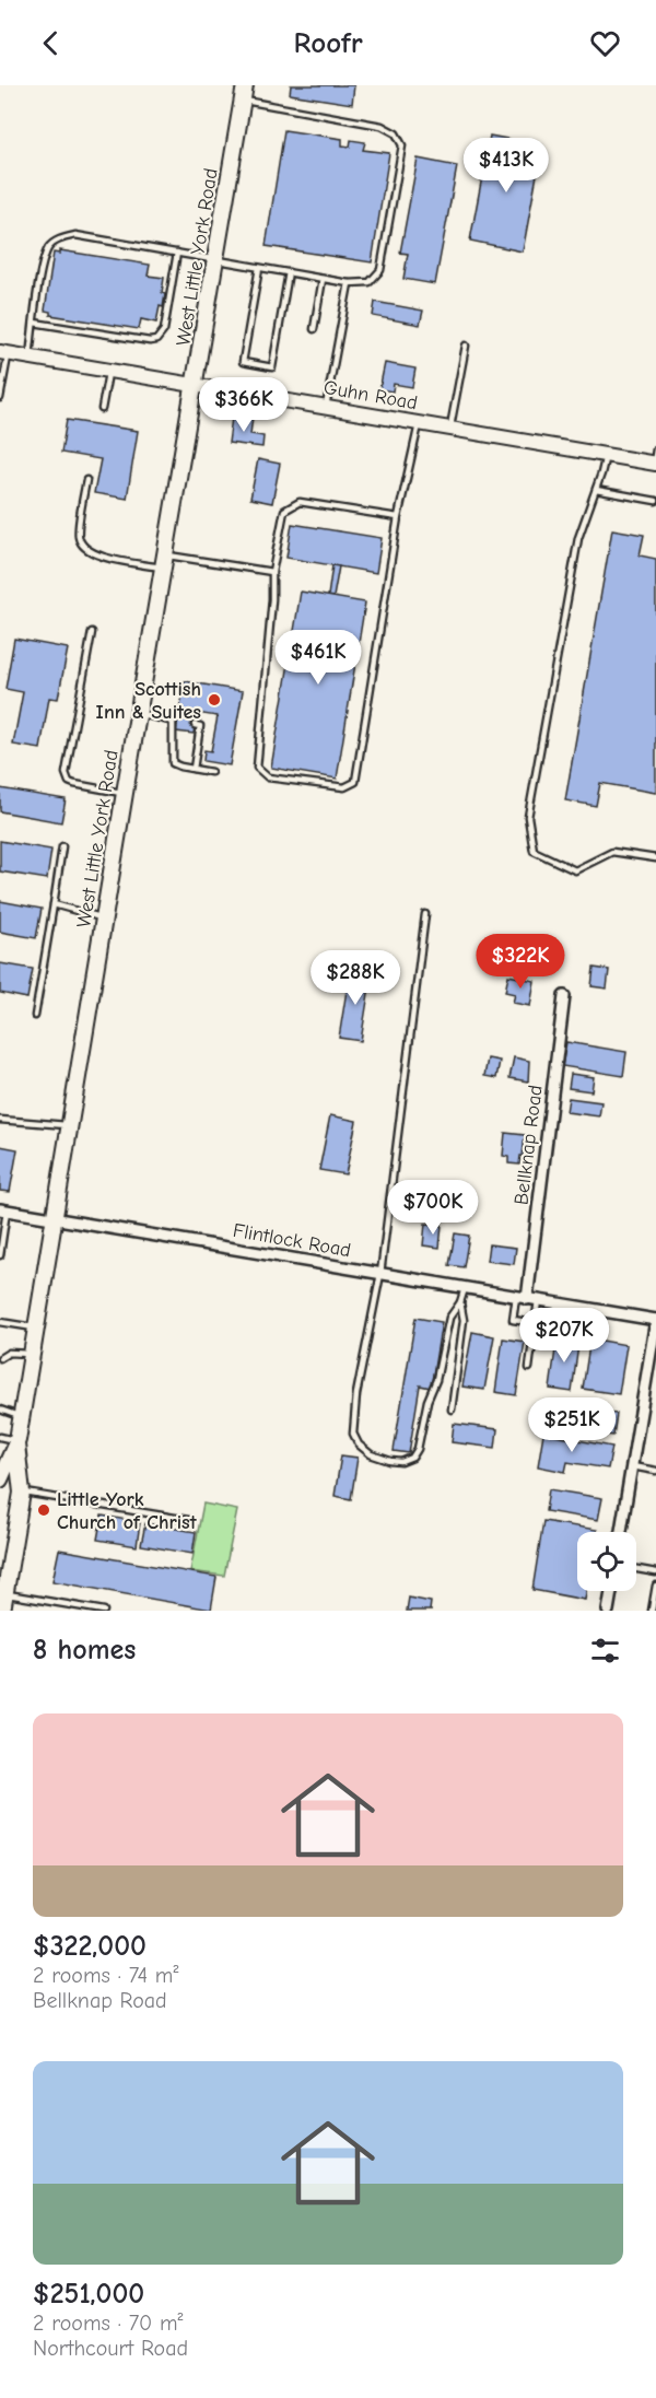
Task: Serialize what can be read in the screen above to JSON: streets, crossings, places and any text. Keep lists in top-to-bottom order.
{
  "streets": {
    "main road": ["West Little York Road"],
    "street": ["Guhn Road", "Bellknap Road", "Flintlock Road"]
  },
  "crossings": [
    ["West Little York Road", "Guhn Road"],
    ["West Little York Road", "Flintlock Road"],
    ["Bellknap Road", "Flintlock Road"]
  ],
  "places": ["Scottish Inn & Suites", "Little York Church of Christ"],
  "page": {
    "header": "Roofr",
    "price": [
      "$413K",
      "$366K",
      "$461K",
      "$322K",
      "$288K",
      "$700K",
      "$207K",
      "$251K"
    ],
    "heading": "8 homes",
    "list": [
      {
        "name": "$322,000",
        "note": "2 rooms · 74 m² · Bellknap Road"
      },
      {
        "name": "$251,000",
        "note": "2 rooms · 70 m² · Northcourt Road"
      }
    ]
  }
}
